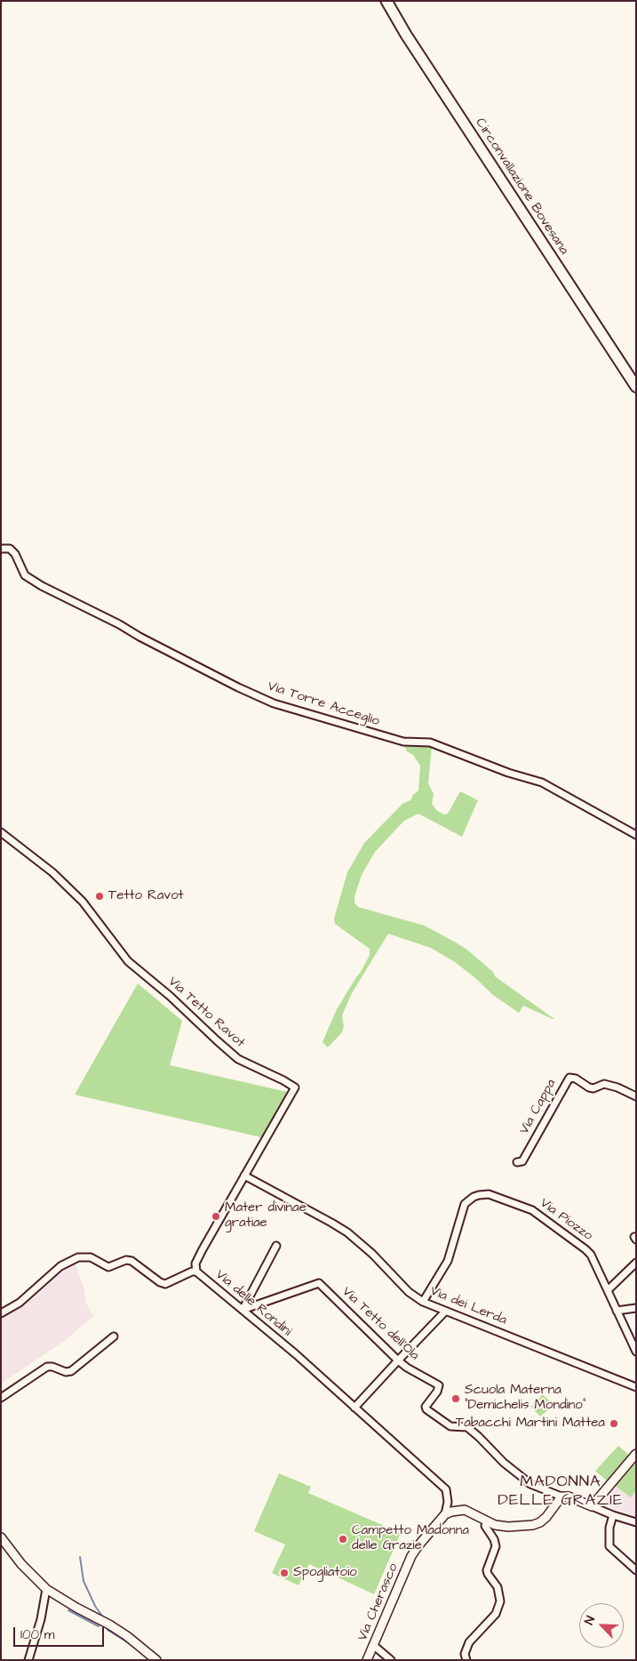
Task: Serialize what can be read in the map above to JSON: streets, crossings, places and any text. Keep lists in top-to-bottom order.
{
  "streets": {
    "main road": ["Circonvallazione Bovesana"],
    "street": [
      "Via Torre Acceglio",
      "Via Tetto Ravot",
      "Via Cappa",
      "Via Piozzo",
      "Via delle Rondini",
      "Via dei Lerda",
      "Via Tetto dell'Ola",
      "Via Cherasco"
    ]
  },
  "crossings": [
    ["Via Tetto Ravot", "Via delle Rondini"],
    ["Via Tetto Ravot", "Via dei Lerda"],
    ["Via Piozzo", "Via dei Lerda"],
    ["Via delle Rondini", "Via Tetto dell'Ola"],
    ["Via delle Rondini", "Via Cherasco"]
  ],
  "districts": ["MADONNA DELLE GRAZIE"],
  "places": [
    "Tetto Ravot",
    "Mater divinae gratiae",
    "Scuola Materna \"Demichelis Mondino\"",
    "Tabacchi Martini Mattea",
    "Campetto Madonna delle Grazie",
    "Spogliatoio"
  ],
  "scale_bar": "100 m",
  "north": "top left"
}
